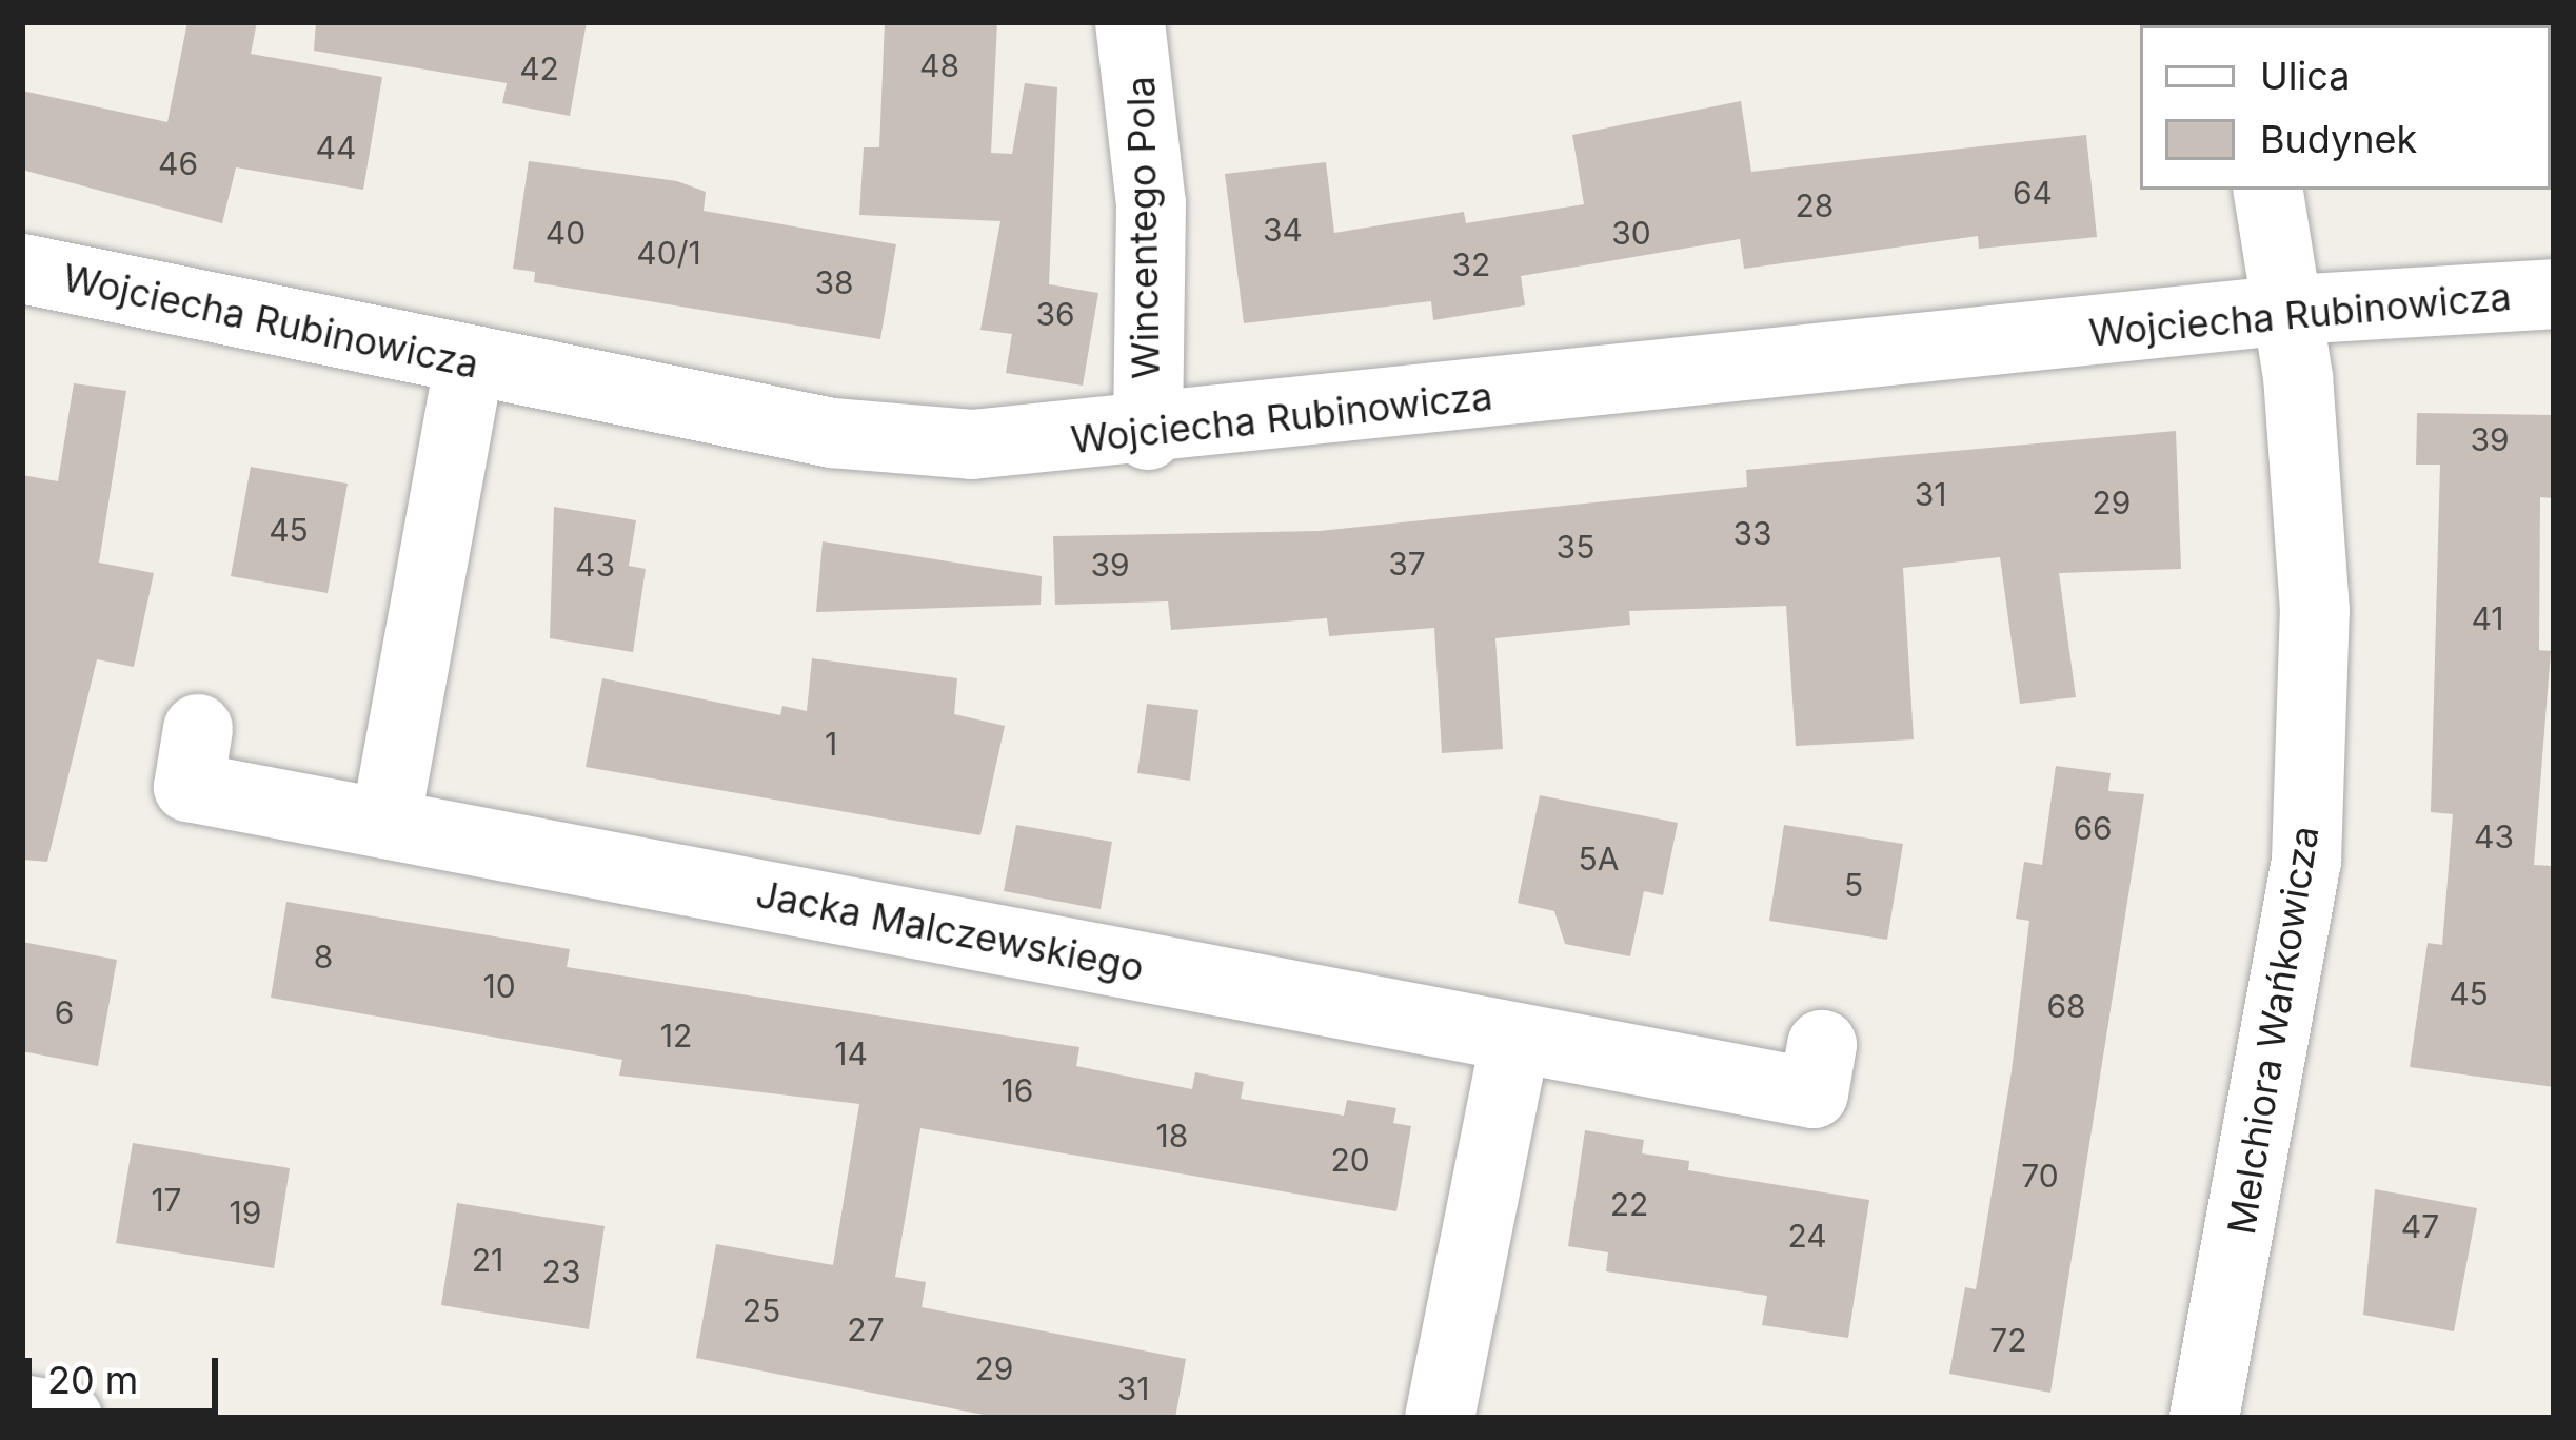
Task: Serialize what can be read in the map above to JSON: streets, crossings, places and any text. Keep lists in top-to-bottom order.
{
  "streets": {
    "street": [
      "Wincentego Pola",
      "Wojciecha Rubinowicza",
      "Jacka Malczewskiego",
      "Melchiora Wańkowicza"
    ]
  },
  "crossings": [
    ["Wincentego Pola", "Wojciecha Rubinowicza"],
    ["Wojciecha Rubinowicza", "Melchiora Wańkowicza"]
  ],
  "house_numbers": [
    "48",
    "42",
    "44",
    "46",
    "64",
    "28",
    "34",
    "40",
    "30",
    "40/1",
    "32",
    "38",
    "36",
    "39",
    "31",
    "29",
    "45",
    "33",
    "35",
    "37",
    "43",
    "39",
    "41",
    "1",
    "66",
    "43",
    "5A",
    "5",
    "8",
    "10",
    "45",
    "68",
    "6",
    "12",
    "14",
    "16",
    "18",
    "20",
    "70",
    "17",
    "22",
    "19",
    "47",
    "24",
    "21",
    "23",
    "25",
    "27",
    "72",
    "29",
    "31"
  ],
  "legend": ["Ulica", "Budynek"],
  "scale_bar": "20 m"
}
